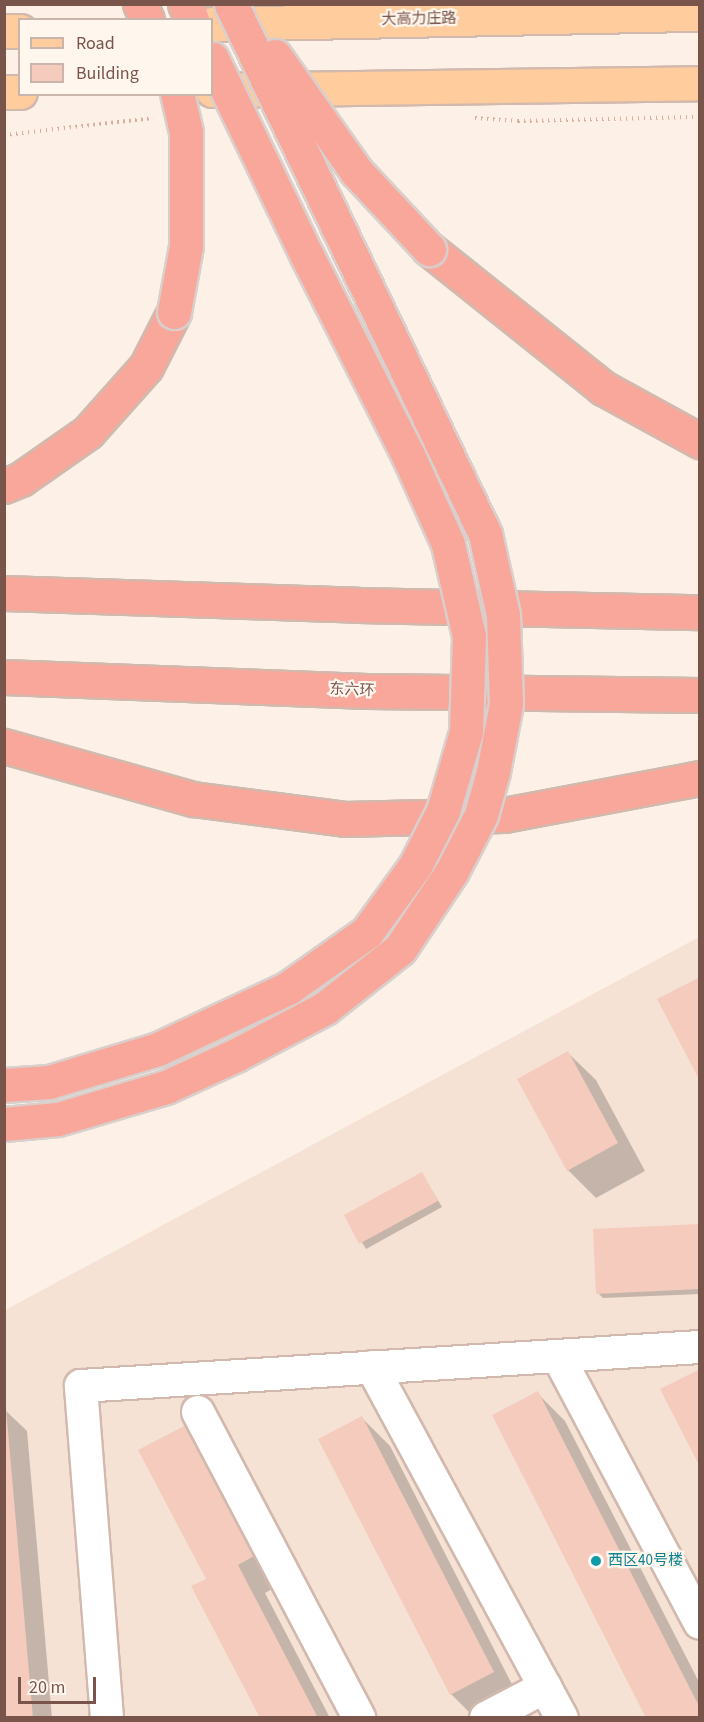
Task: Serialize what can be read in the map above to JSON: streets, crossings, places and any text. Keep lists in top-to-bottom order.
{
  "streets": {
    "highway": ["东六环"],
    "main road": ["大高力庄路"]
  },
  "places": ["西区40号楼"],
  "legend": ["Road", "Building"],
  "scale_bar": "20 m"
}
